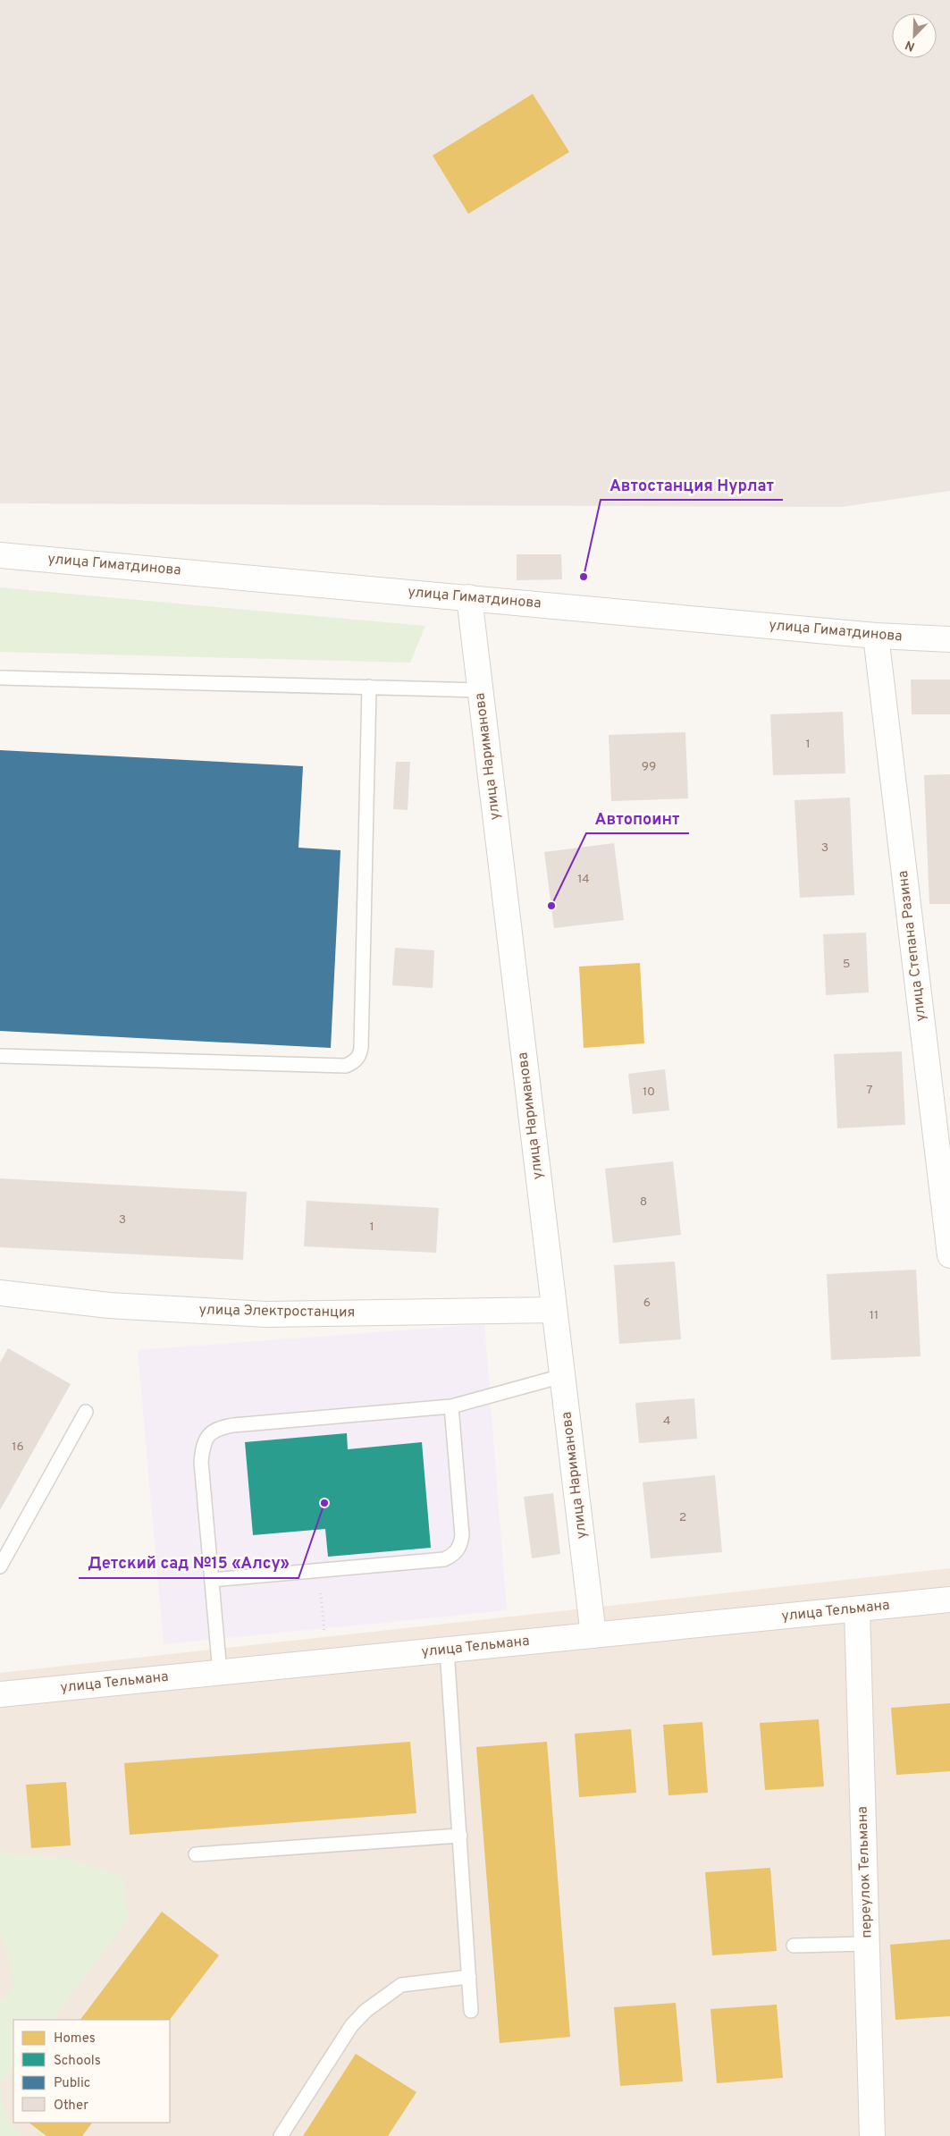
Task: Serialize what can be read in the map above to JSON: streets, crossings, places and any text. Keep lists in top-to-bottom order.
{
  "streets": {
    "street": [
      "улица Гиматдинова",
      "улица Нариманова",
      "улица Степана Разина",
      "улица Электростанция",
      "улица Тельмана",
      "переулок Тельмана"
    ]
  },
  "crossings": [
    ["улица Гиматдинова", "улица Нариманова"],
    ["улица Гиматдинова", "улица Степана Разина"],
    ["улица Нариманова", "улица Электростанция"],
    ["улица Нариманова", "улица Тельмана"],
    ["улица Тельмана", "переулок Тельмана"]
  ],
  "places": ["Автостанция Нурлат", "Автопоинт", "Детский сад №15 «Алсу»"],
  "house_numbers": [
    "1",
    "99",
    "3",
    "14",
    "5",
    "7",
    "10",
    "8",
    "3",
    "1",
    "6",
    "11",
    "4",
    "16",
    "2"
  ],
  "legend": [
    "Homes",
    "Schools",
    "Public",
    "Other"
  ],
  "north": "bottom left"
}
